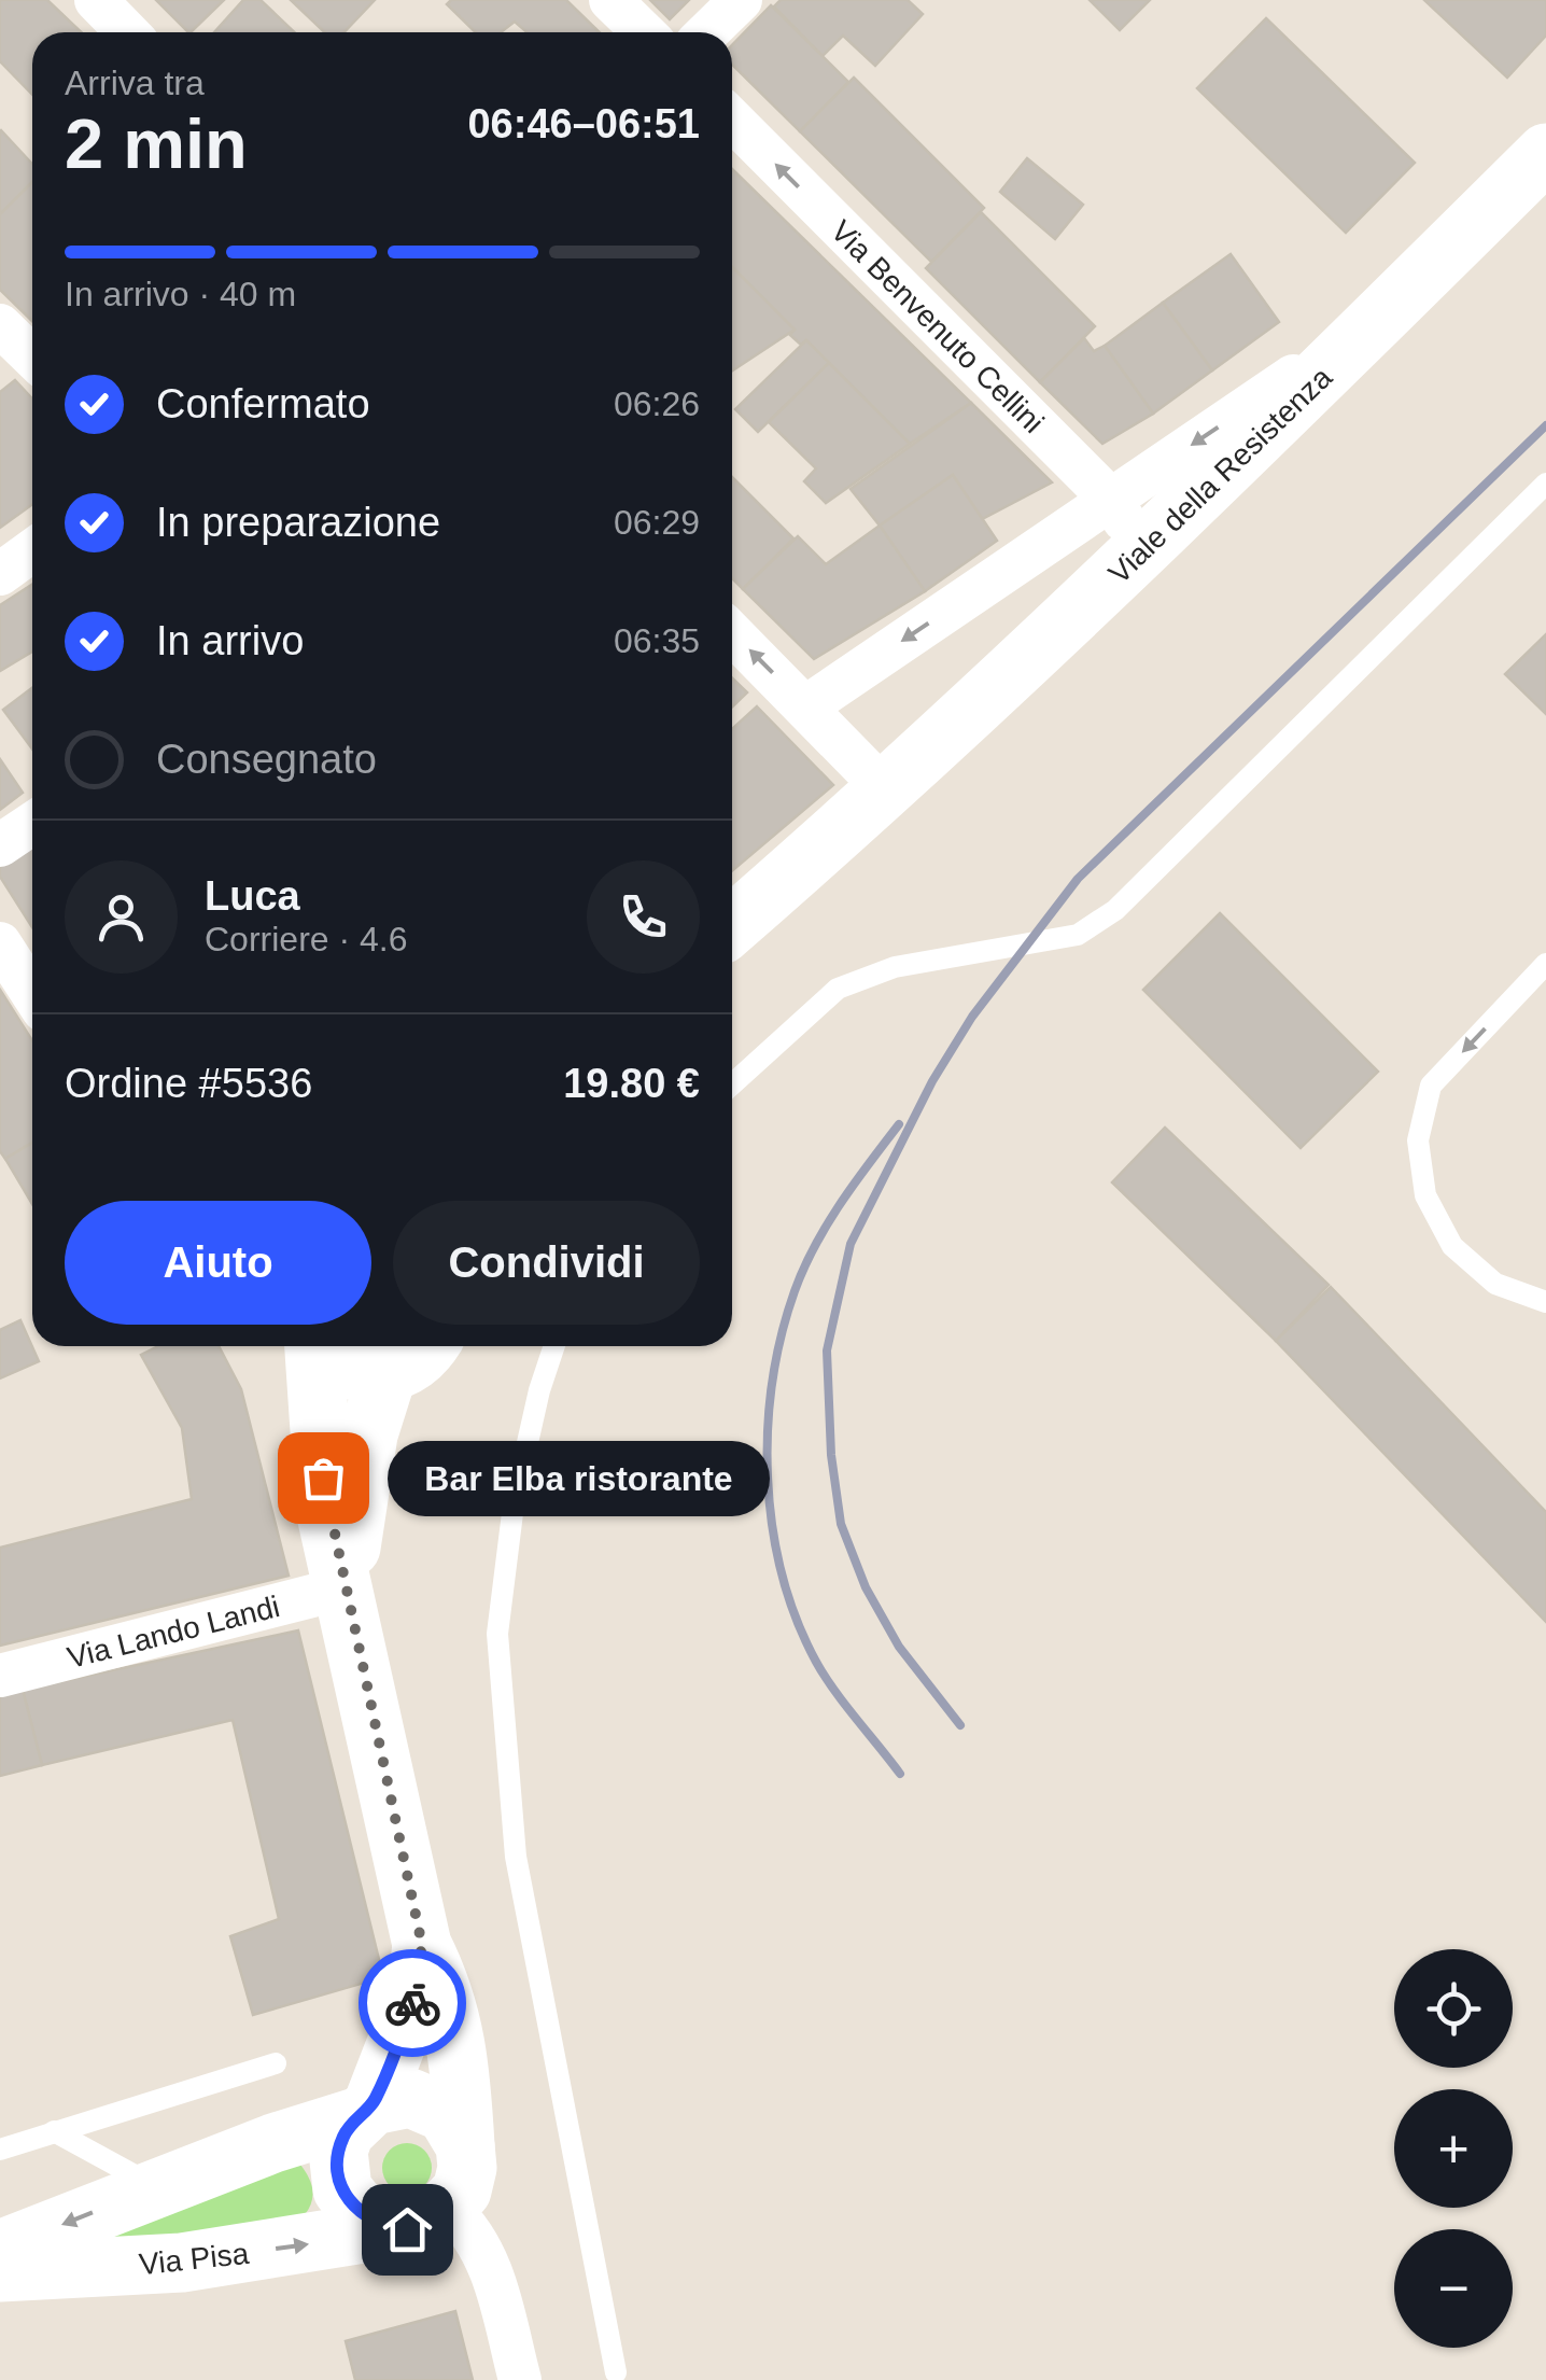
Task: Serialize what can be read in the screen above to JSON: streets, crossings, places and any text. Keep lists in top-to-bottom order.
{
  "streets": {
    "main road": ["Viale della Resistenza", "Via Pisa"],
    "street": ["Via Benvenuto Cellini", "Via Lando Landi"]
  },
  "crossings": [
    ["Via Benvenuto Cellini", "Viale della Resistenza"]
  ],
  "places": ["Bar Elba ristorante"],
  "page": {
    "heading": ["2 min", "Arriva tra", "06:46–06:51"],
    "panel": [
      "Luca",
      "Corriere · 4.6",
      "Ordine #5536",
      "19.80 €"
    ],
    "bar": "In arrivo · 40 m",
    "list": [
      ["Confermato", "06:26"],
      ["In preparazione", "06:29"],
      ["In arrivo", "06:35"],
      "Consegnato"
    ],
    "buttons": ["Aiuto", "Condividi"],
    "bubble": "Bar Elba ristorante",
    "map_buttons": ["+", "−"]
  }
}
